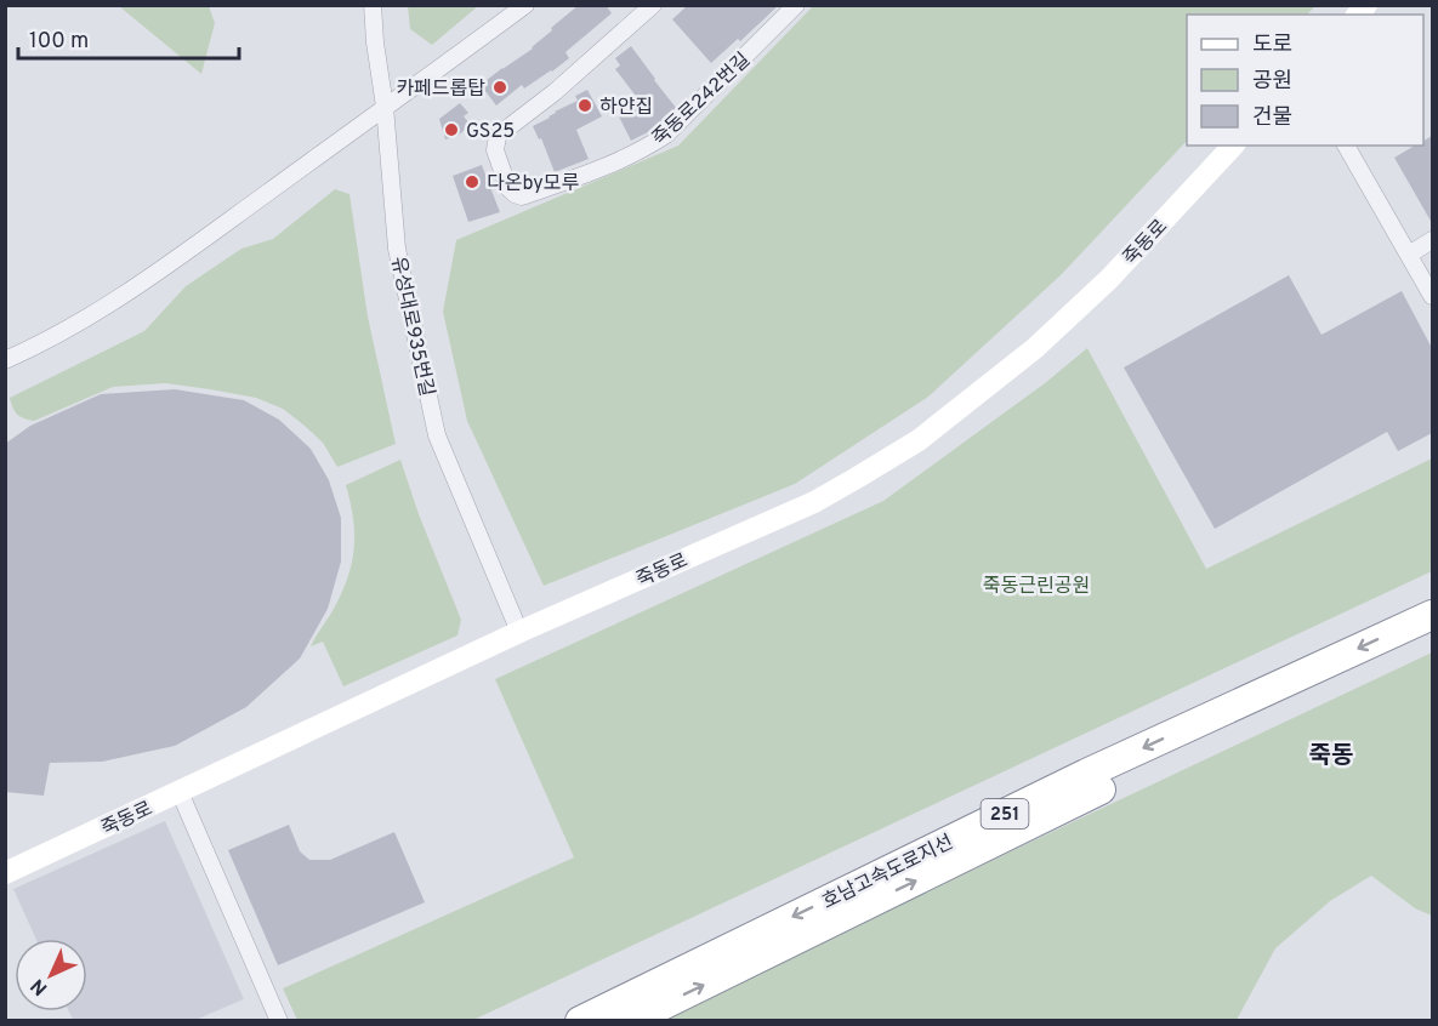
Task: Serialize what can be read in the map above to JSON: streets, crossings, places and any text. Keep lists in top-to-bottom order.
{
  "streets": {
    "highway": ["251", "호남고속도로지선"],
    "street": ["죽동로242번길", "죽동로", "유성대로935번길"]
  },
  "crossings": [
    ["죽동로", "유성대로935번길"]
  ],
  "districts": ["죽동"],
  "parks": ["죽동근린공원"],
  "places": [
    "카페드롭탑",
    "하얀집",
    "GS25",
    "다온by모루"
  ],
  "legend": ["도로", "공원", "건물"],
  "scale_bar": "100 m",
  "north": "bottom left"
}
